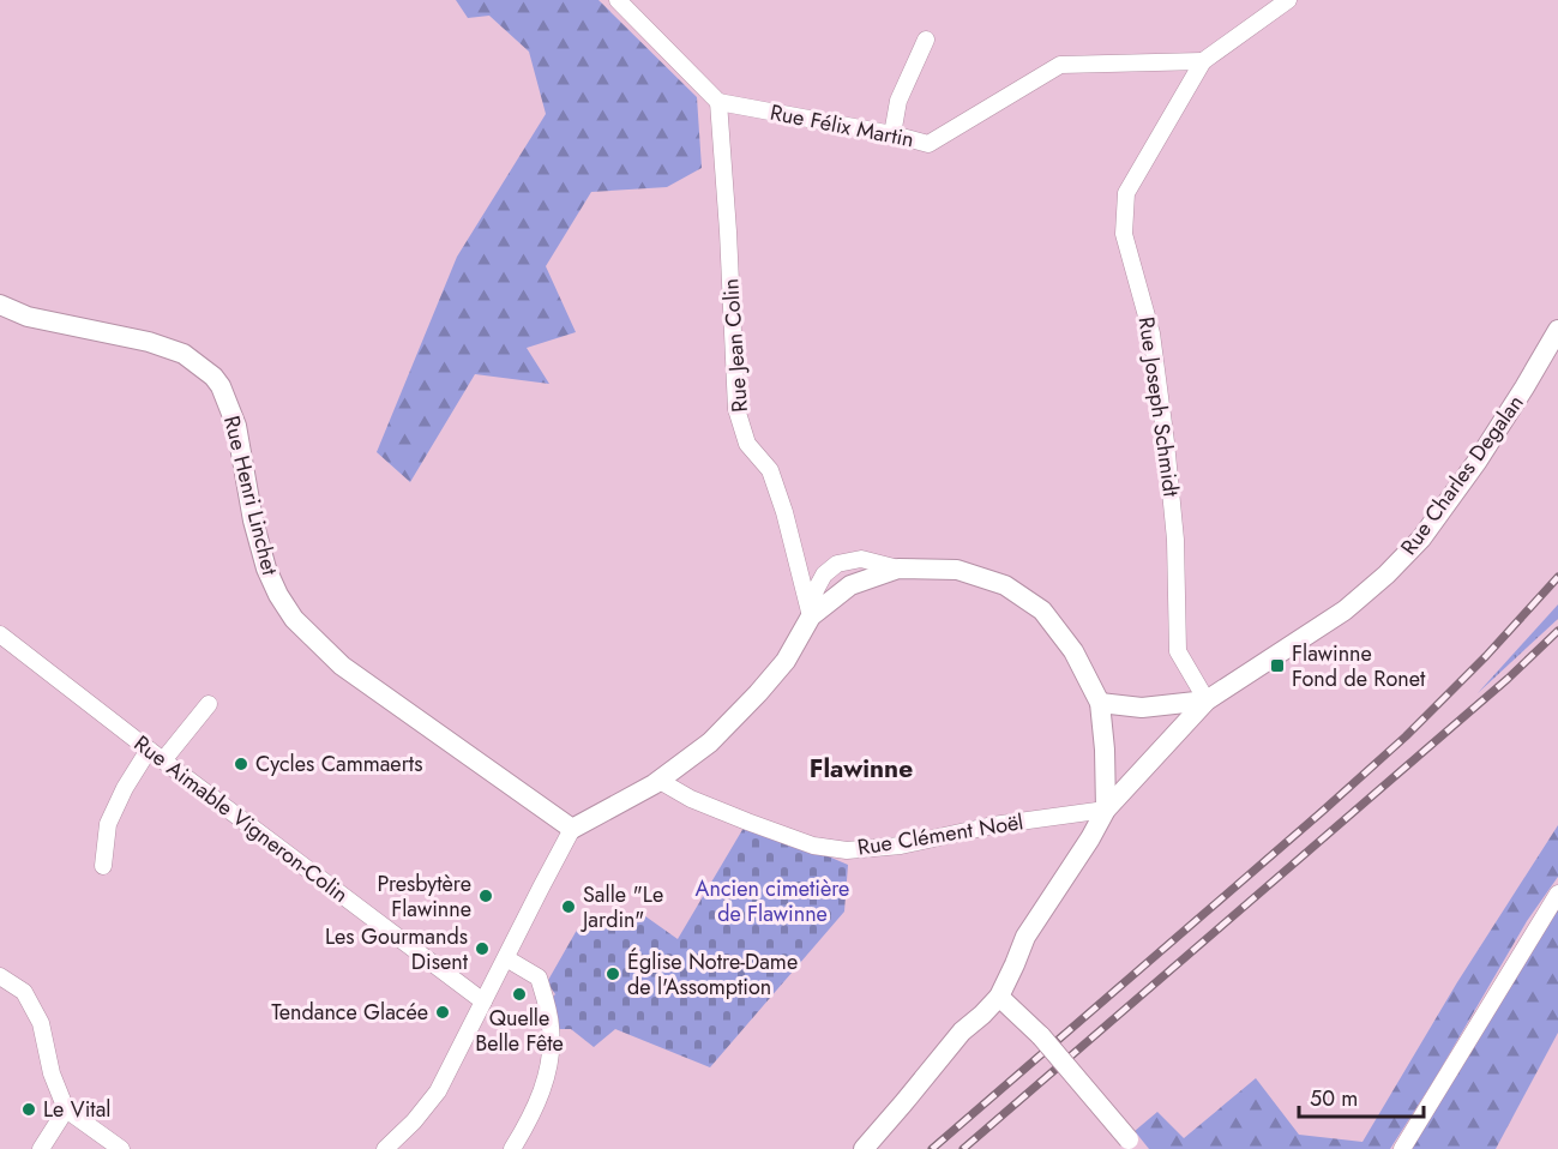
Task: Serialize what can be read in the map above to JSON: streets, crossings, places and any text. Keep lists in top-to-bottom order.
{
  "streets": {
    "street": [
      "Rue Félix Martin",
      "Rue Jean Colin",
      "Rue Joseph Schmidt",
      "Rue Charles Degalan",
      "Rue Henri Linchet",
      "Rue Aimable Vigneron-Colin",
      "Rue Clément Noël"
    ]
  },
  "crossings": [
    ["Rue Félix Martin", "Rue Jean Colin"],
    ["Rue Félix Martin", "Rue Joseph Schmidt"],
    ["Rue Joseph Schmidt", "Rue Charles Degalan"],
    ["Rue Charles Degalan", "Rue Clément Noël"]
  ],
  "districts": ["Flawinne"],
  "parks": ["Ancien cimetière de Flawinne"],
  "places": {
    "transit": ["Flawinne Fond de Ronet"],
    "other": [
      "Cycles Cammaerts",
      "Presbytère Flawinne",
      "Salle \"Le Jardin\"",
      "Les Gourmands Disent",
      "Église Notre-Dame de l'Assomption",
      "Quelle Belle Fête",
      "Tendance Glacée",
      "Le Vital"
    ]
  },
  "scale_bar": "50 m"
}
